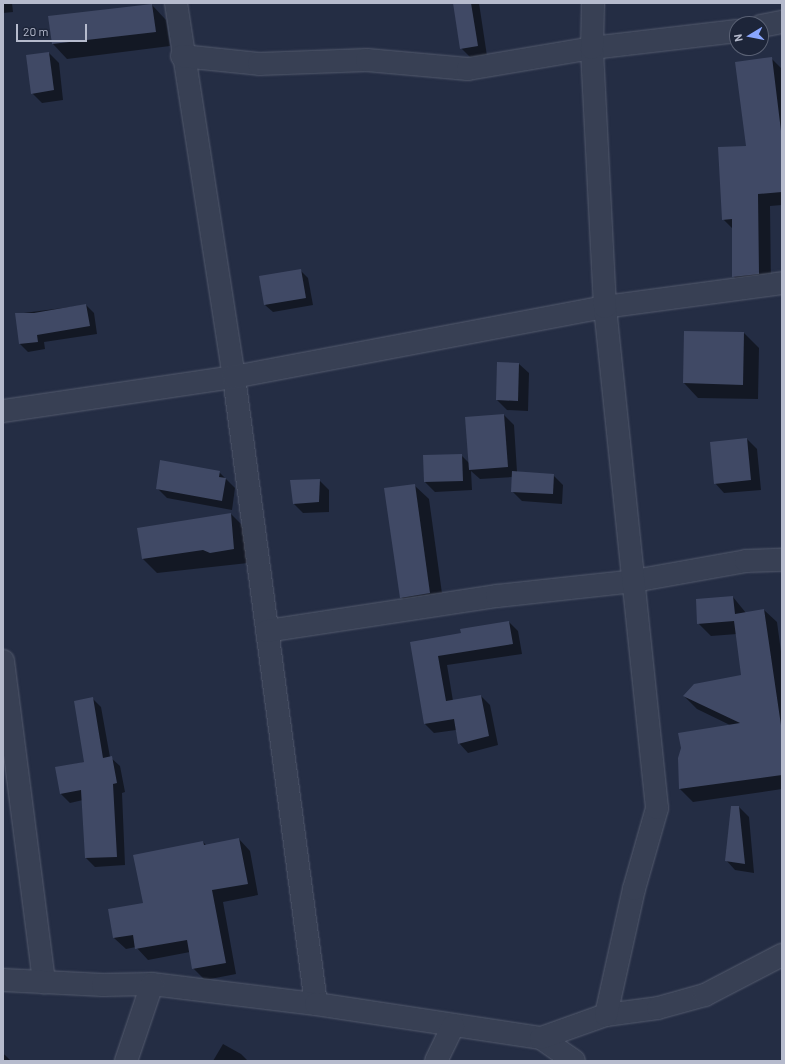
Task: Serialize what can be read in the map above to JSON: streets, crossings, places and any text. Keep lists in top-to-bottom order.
{
  "scale_bar": "20 m",
  "north": "left"
}
